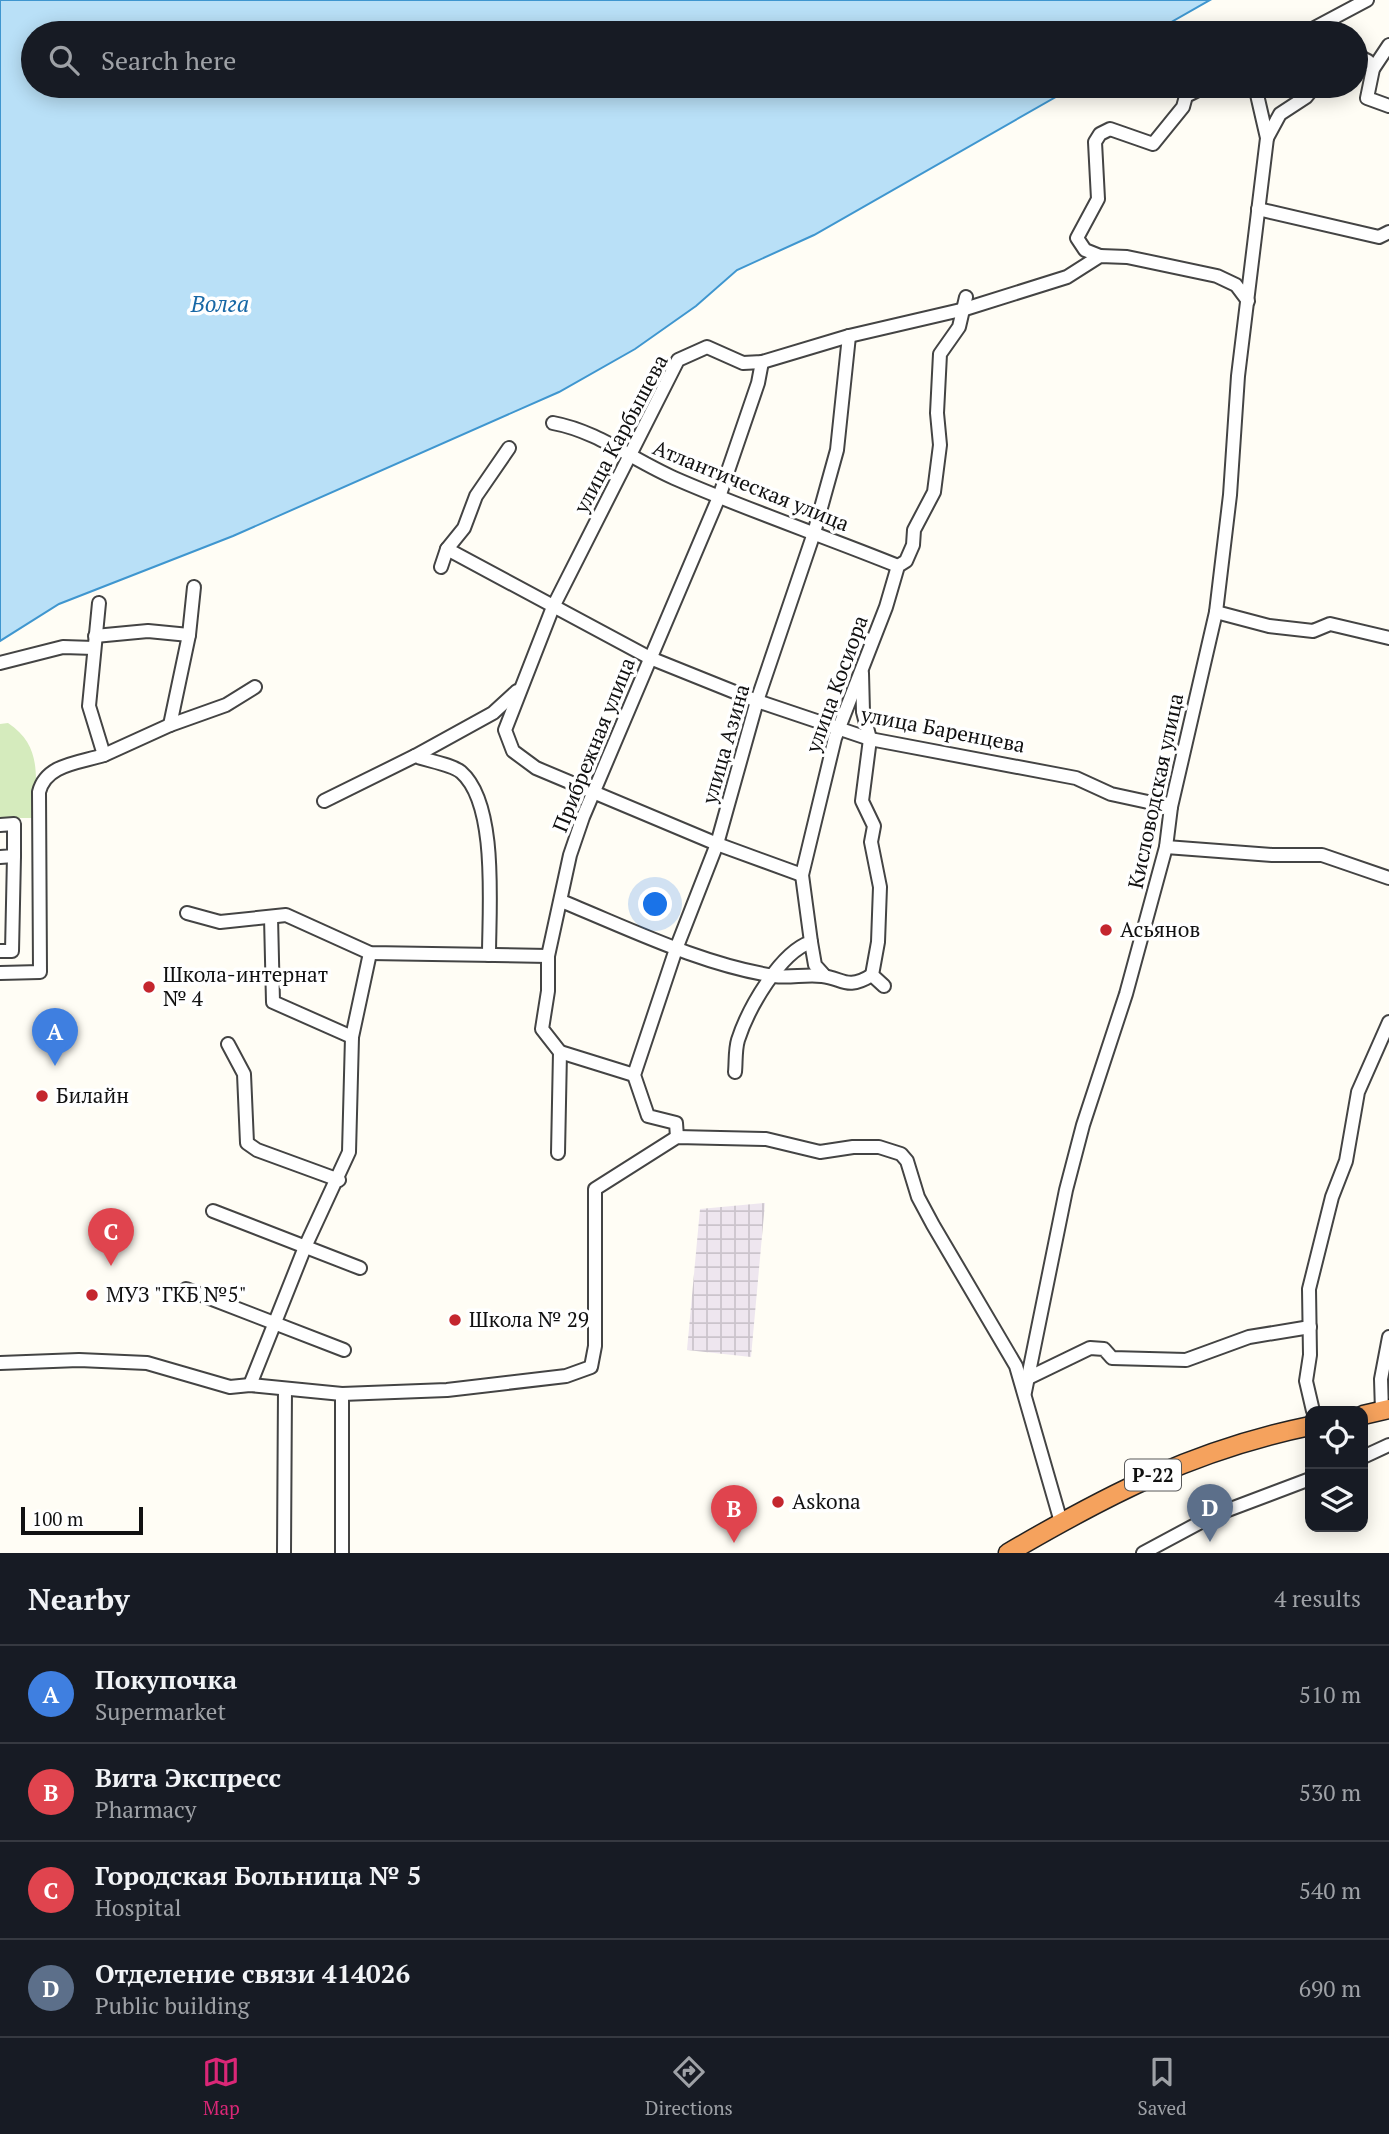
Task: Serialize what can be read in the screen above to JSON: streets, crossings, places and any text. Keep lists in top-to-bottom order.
{
  "streets": {
    "highway": ["Р-22"],
    "street": [
      "улица Карбышева",
      "Атлантическая улица",
      "улица Косиора",
      "улица Баренцева",
      "улица Азина",
      "Прибрежная улица",
      "Кисловодская улица"
    ]
  },
  "crossings": [
    ["улица Карбышева", "Атлантическая улица"],
    ["улица Карбышева", "улица Косиора"],
    ["улица Карбышева", "улица Баренцева"],
    ["улица Карбышева", "улица Азина"],
    ["улица Карбышева", "Прибрежная улица"],
    ["Атлантическая улица", "улица Косиора"],
    ["Атлантическая улица", "улица Азина"],
    ["Атлантическая улица", "Прибрежная улица"],
    ["улица Косиора", "улица Баренцева"],
    ["улица Баренцева", "улица Азина"],
    ["улица Баренцева", "Прибрежная улица"],
    ["улица Баренцева", "Кисловодская улица"]
  ],
  "water": ["Волга"],
  "places": [
    "Асьянов",
    "Школа-интернат № 4",
    "Билайн",
    "МУЗ \"ГКБ №5\"",
    "Школа № 29",
    "Askona"
  ],
  "scale_bar": "100 m",
  "page": {
    "search": "Search here",
    "pins": [
      "A",
      "C",
      "D",
      "B"
    ],
    "scale": "100 m",
    "heading": ["Nearby", "4 results"],
    "list": [
      {
        "mark": "A",
        "name": "Покупочка",
        "note": "Supermarket",
        "value": "510 m"
      },
      {
        "mark": "B",
        "name": "Вита Экспресс",
        "note": "Pharmacy",
        "value": "530 m"
      },
      {
        "mark": "C",
        "name": "Городская Больница № 5",
        "note": "Hospital",
        "value": "540 m"
      },
      {
        "mark": "D",
        "name": "Отделение связи 414026",
        "note": "Public building",
        "value": "690 m"
      }
    ],
    "nav": ["Map", "Directions", "Saved"]
  }
}
